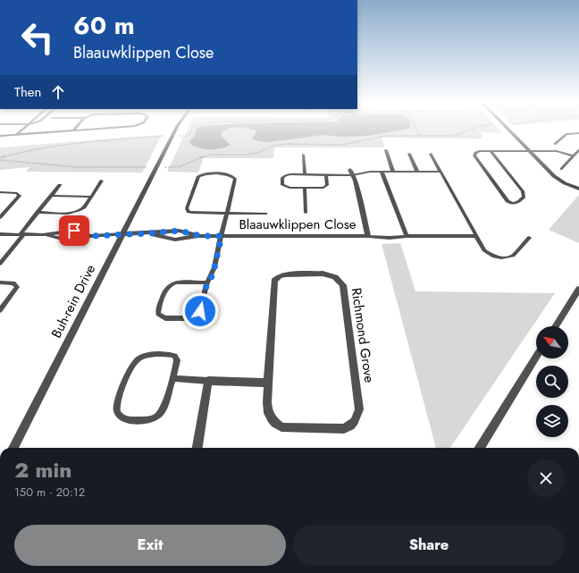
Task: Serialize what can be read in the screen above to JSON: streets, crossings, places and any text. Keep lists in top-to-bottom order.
{
  "streets": {
    "street": ["Blaauwklippen Close", "Buh-rein Drive", "Richmond Grove"]
  },
  "crossings": [
    ["Blaauwklippen Close", "Buh-rein Drive"]
  ],
  "north": "top left",
  "page": {
    "turn": ["60 m", "Blaauwklippen Close"],
    "then": "Then",
    "heading": ["2 min", "150 m · 20:12"],
    "buttons": ["Exit", "Share"]
  }
}
